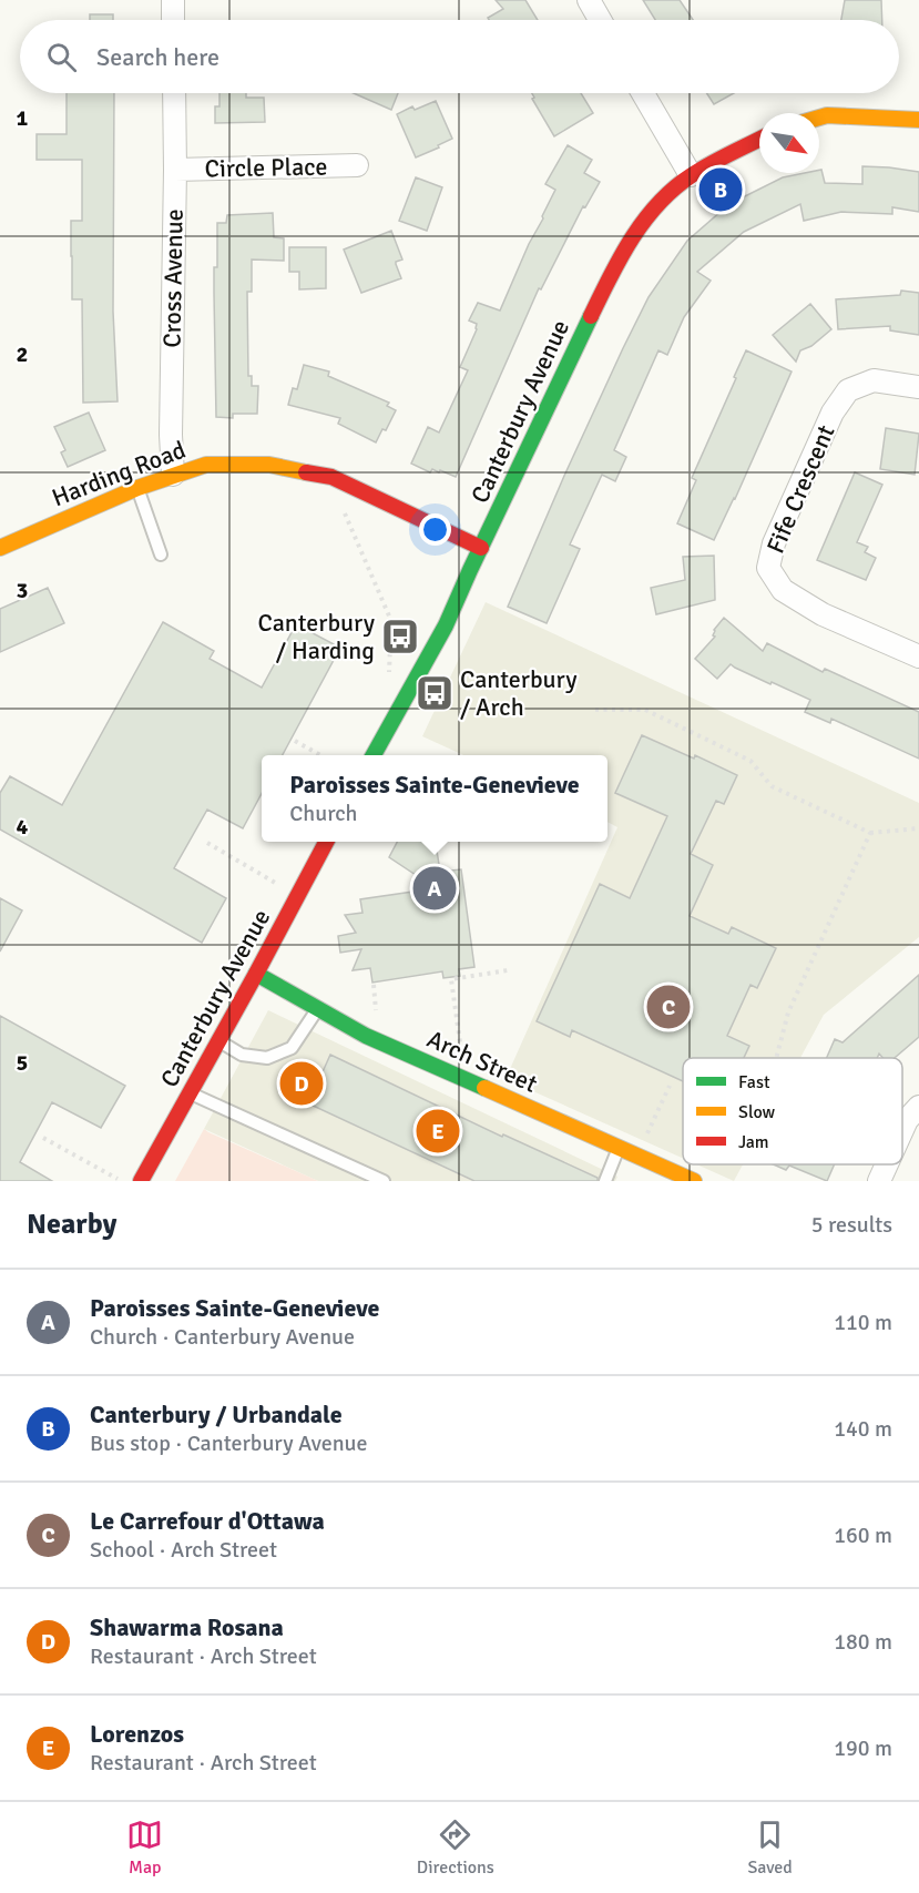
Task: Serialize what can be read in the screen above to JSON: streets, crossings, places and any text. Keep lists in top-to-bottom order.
{
  "streets": {
    "street": [
      "Circle Place",
      "Cross Avenue",
      "Canterbury Avenue",
      "Harding Road",
      "Fife Crescent",
      "Arch Street"
    ]
  },
  "crossings": [
    ["Circle Place", "Cross Avenue"],
    ["Cross Avenue", "Harding Road"],
    ["Canterbury Avenue", "Harding Road"],
    ["Canterbury Avenue", "Arch Street"]
  ],
  "places": {
    "bus stop": ["Canterbury / Harding", "Canterbury / Arch"]
  },
  "legend": ["Fast", "Slow", "Jam"],
  "north": "bottom right",
  "page": {
    "search": "Search here",
    "pins": [
      "B",
      "A",
      "C",
      "D",
      "E"
    ],
    "popup": ["Paroisses Sainte-Genevieve", "Church"],
    "heading": ["Nearby", "5 results"],
    "list": [
      {
        "mark": "A",
        "name": "Paroisses Sainte-Genevieve",
        "note": "Church · Canterbury Avenue",
        "value": "110 m"
      },
      {
        "mark": "B",
        "name": "Canterbury / Urbandale",
        "note": "Bus stop · Canterbury Avenue",
        "value": "140 m"
      },
      {
        "mark": "C",
        "name": "Le Carrefour d'Ottawa",
        "note": "School · Arch Street",
        "value": "160 m"
      },
      {
        "mark": "D",
        "name": "Shawarma Rosana",
        "note": "Restaurant · Arch Street",
        "value": "180 m"
      },
      {
        "mark": "E",
        "name": "Lorenzos",
        "note": "Restaurant · Arch Street",
        "value": "190 m"
      }
    ],
    "nav": ["Map", "Directions", "Saved"]
  },
  "grid": {
    "rows": [
      "1",
      "2",
      "3",
      "4",
      "5"
    ]
  }
}
